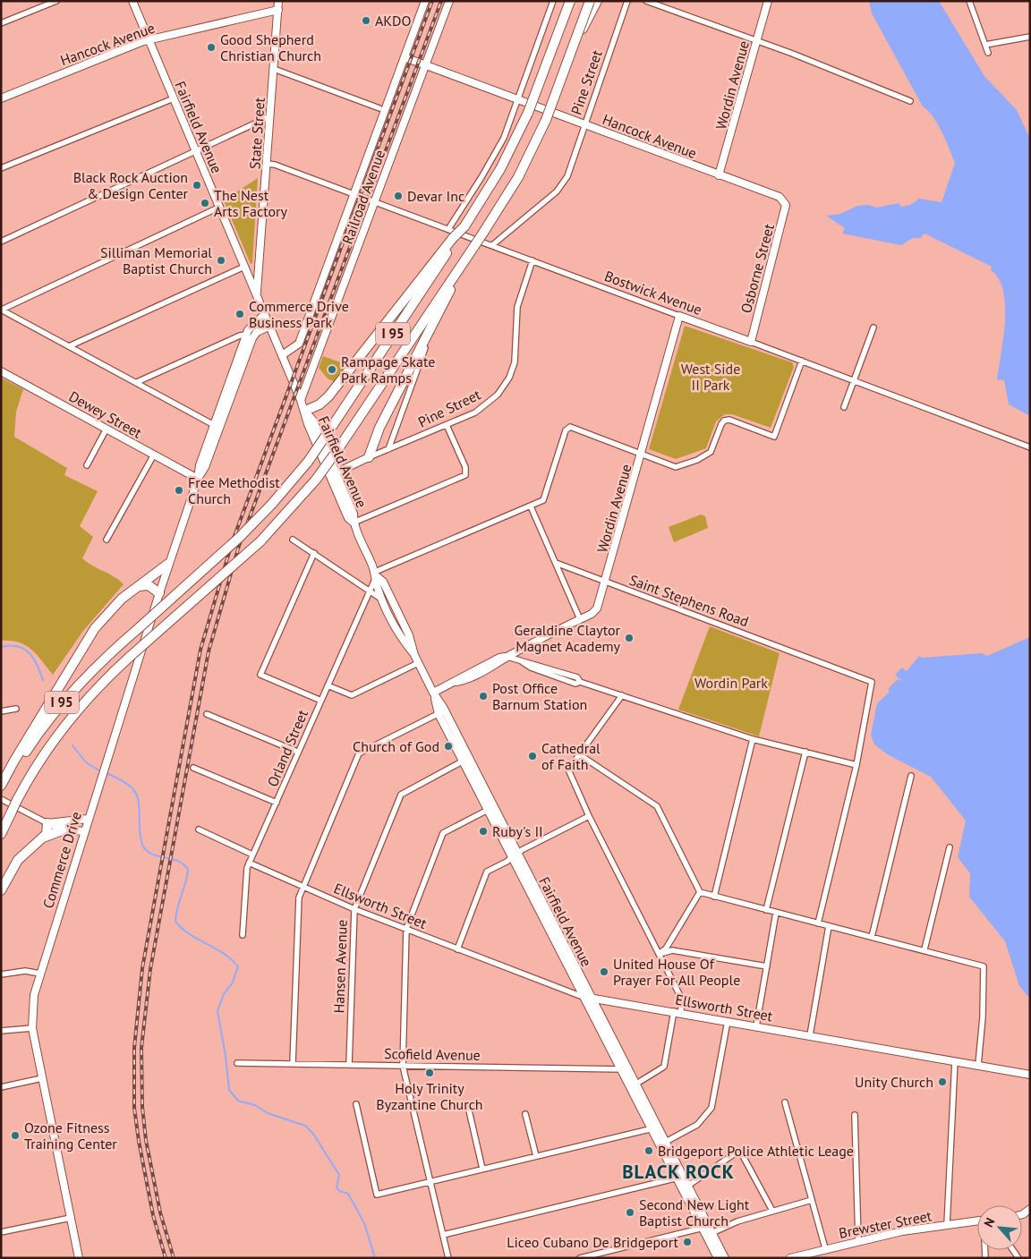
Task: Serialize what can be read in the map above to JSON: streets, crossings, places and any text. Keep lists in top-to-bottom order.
{
  "streets": {
    "highway": ["I 95"],
    "main road": [
      "Hancock Avenue",
      "Pine Street",
      "Wordin Avenue",
      "Fairfield Avenue",
      "State Street",
      "Railroad Avenue",
      "Osborne Street",
      "Bostwick Avenue",
      "Dewey Street",
      "Commerce Drive",
      "Ellsworth Street",
      "Brewster Street"
    ],
    "street": [
      "Saint Stephens Road",
      "Orland Street",
      "Hansen Avenue",
      "Scofield Avenue"
    ]
  },
  "crossings": [
    ["Hancock Avenue", "Pine Street"],
    ["Hancock Avenue", "Wordin Avenue"],
    ["Hancock Avenue", "Fairfield Avenue"],
    ["Hancock Avenue", "State Street"],
    ["Hancock Avenue", "Railroad Avenue"],
    ["Hancock Avenue", "Osborne Street"],
    ["Pine Street", "Fairfield Avenue"],
    ["Pine Street", "Bostwick Avenue"],
    ["Wordin Avenue", "Fairfield Avenue"],
    ["Wordin Avenue", "Bostwick Avenue"],
    ["Wordin Avenue", "Saint Stephens Road"],
    ["Fairfield Avenue", "State Street"],
    ["Fairfield Avenue", "Railroad Avenue"],
    ["Fairfield Avenue", "Orland Street"],
    ["Fairfield Avenue", "Commerce Drive"],
    ["Fairfield Avenue", "Ellsworth Street"],
    ["Fairfield Avenue", "Hansen Avenue"],
    ["Fairfield Avenue", "Scofield Avenue"],
    ["State Street", "Bostwick Avenue"],
    ["Railroad Avenue", "Bostwick Avenue"],
    ["Osborne Street", "Bostwick Avenue"],
    ["Dewey Street", "Commerce Drive"],
    ["Orland Street", "Ellsworth Street"],
    ["Ellsworth Street", "Hansen Avenue"],
    ["Hansen Avenue", "Scofield Avenue"]
  ],
  "districts": ["BLACK ROCK"],
  "parks": ["West Side II Park", "Wordin Park"],
  "places": [
    "AKDO",
    "Good Shepherd Christian Church",
    "Black Rock Auction & Design Center",
    "Devar Inc",
    "The Nest Arts Factory",
    "Silliman Memorial Baptist Church",
    "Commerce Drive Business Park",
    "Rampage Skate Park Ramps",
    "Free Methodist Church",
    "Geraldine Claytor Magnet Academy",
    "Post Office Barnum Station",
    "Church of God",
    "Cathedral of Faith",
    "Ruby's II",
    "United House Of Prayer For All People",
    "Holy Trinity Byzantine Church",
    "Unity Church",
    "Ozone Fitness Training Center",
    "Bridgeport Police Athletic Leage",
    "Second New Light Baptist Church",
    "Liceo Cubano De Bridgeport"
  ],
  "north": "top left"
}
